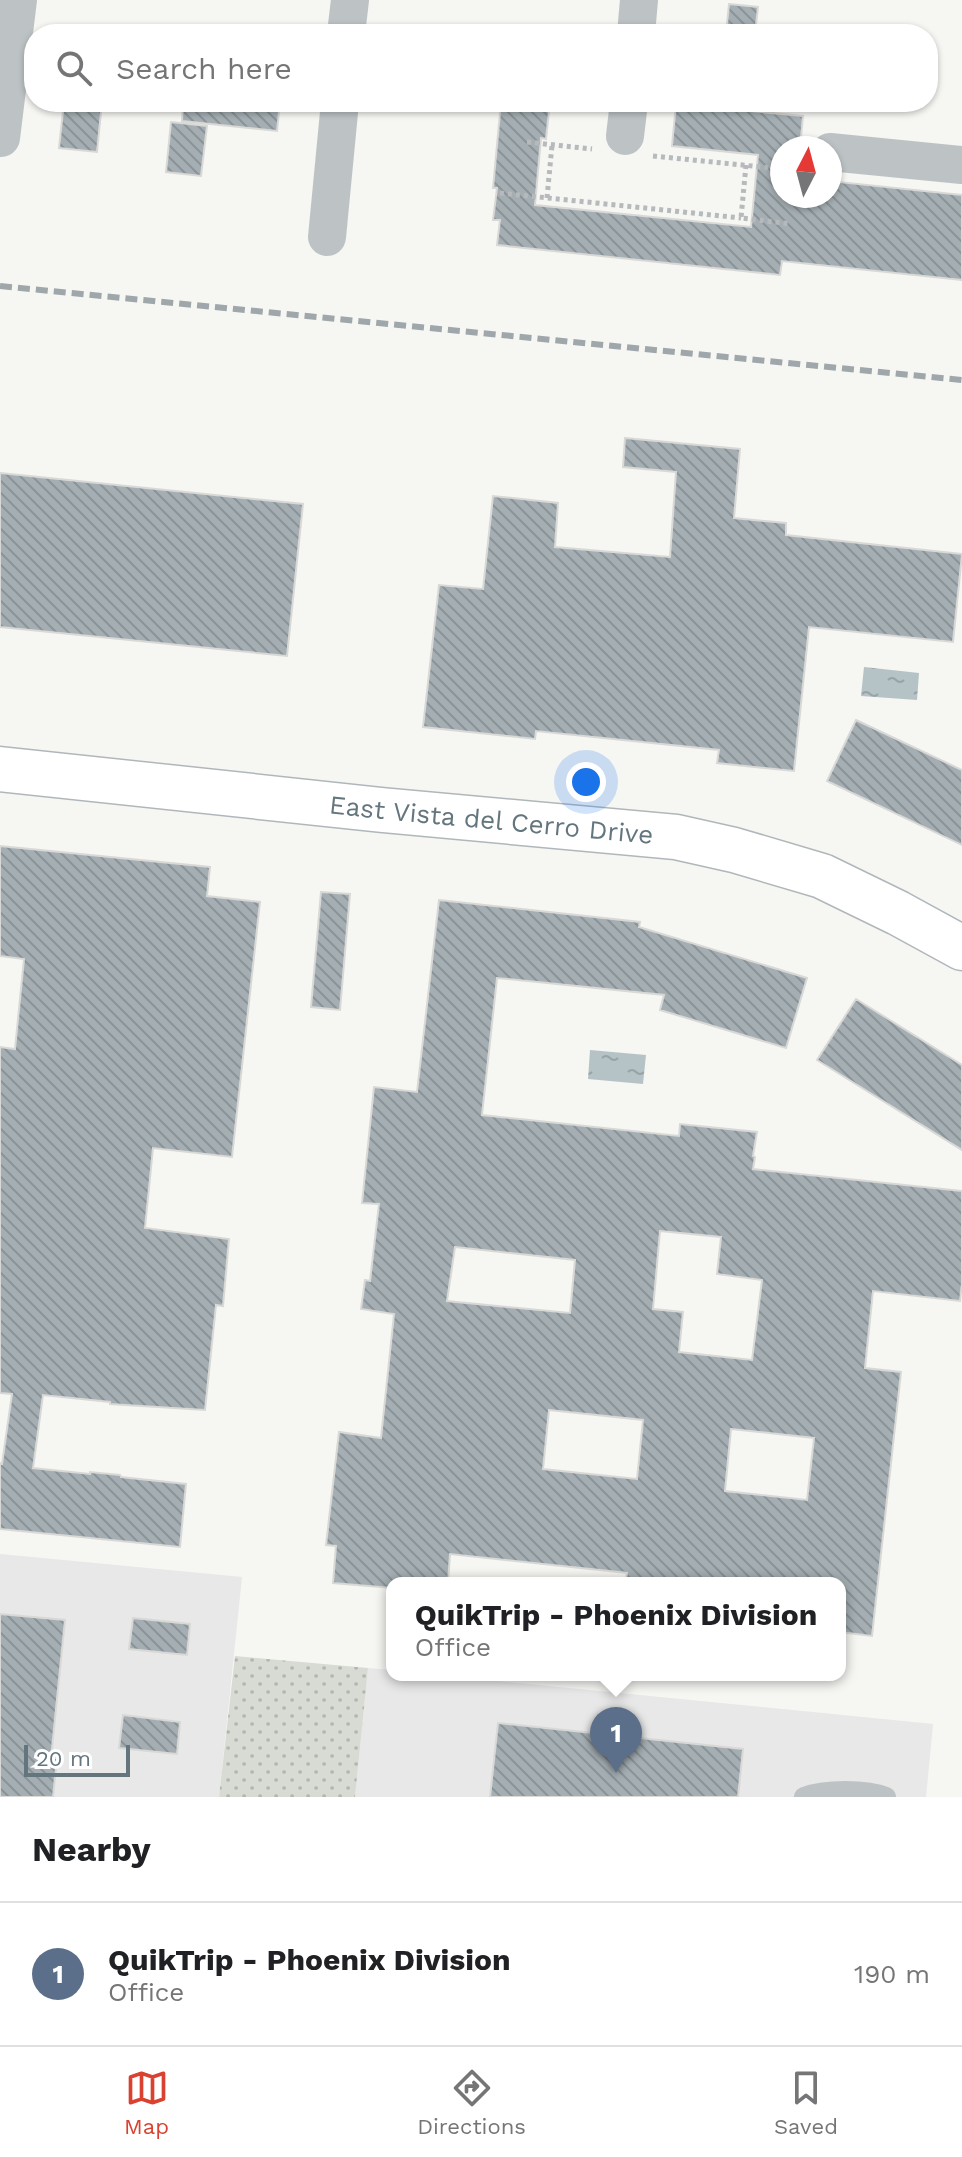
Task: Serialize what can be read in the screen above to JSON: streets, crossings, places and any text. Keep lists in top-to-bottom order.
{
  "streets": {
    "street": ["East Vista del Cerro Drive"]
  },
  "scale_bar": "20 m",
  "north": "top",
  "page": {
    "search": "Search here",
    "popup": ["QuikTrip - Phoenix Division", "Office"],
    "pins": "1",
    "scale": "20 m",
    "heading": "Nearby",
    "list": [
      {
        "mark": "1",
        "name": "QuikTrip - Phoenix Division",
        "note": "Office",
        "value": "190 m"
      }
    ],
    "nav": ["Map", "Directions", "Saved"]
  }
}
